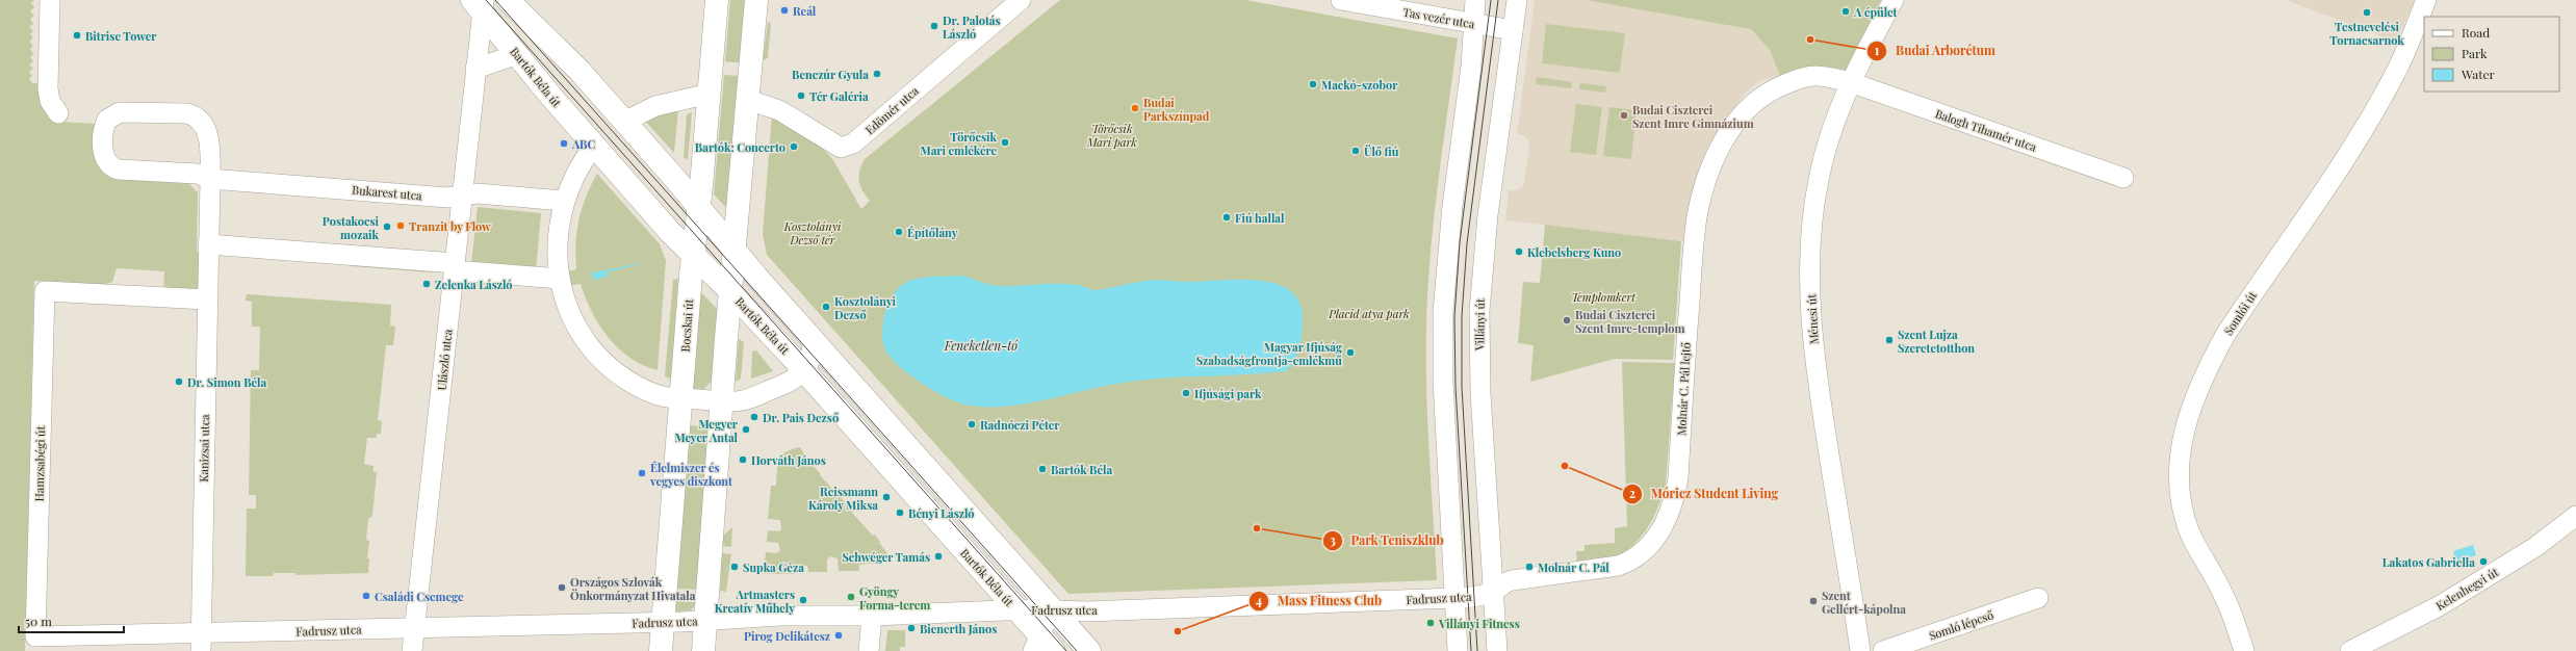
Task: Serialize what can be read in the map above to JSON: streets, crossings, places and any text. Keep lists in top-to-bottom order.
{
  "streets": {
    "main road": ["Bartók Béla út", "Bocskai út"],
    "street": [
      "Tas vezér utca",
      "Edömér utca",
      "Balogh Tihamér utca",
      "Bukarest utca",
      "Somlói út",
      "Ménesi út",
      "Villányi út",
      "Ulászló utca",
      "Molnár C. Pál lejtő",
      "Kanizsai utca",
      "Hamzsabégi út",
      "Kelenhegyi út",
      "Fadrusz utca",
      "Somló lépcső"
    ]
  },
  "crossings": [
    ["Tas vezér utca", "Villányi út"],
    ["Bartók Béla út", "Bocskai út"],
    ["Bartók Béla út", "Ulászló utca"],
    ["Bartók Béla út", "Fadrusz utca"],
    ["Balogh Tihamér utca", "Ménesi út"],
    ["Balogh Tihamér utca", "Molnár C. Pál lejtő"],
    ["Bukarest utca", "Ulászló utca"],
    ["Bukarest utca", "Kanizsai utca"],
    ["Ménesi út", "Molnár C. Pál lejtő"],
    ["Villányi út", "Molnár C. Pál lejtő"],
    ["Villányi út", "Fadrusz utca"],
    ["Bocskai út", "Fadrusz utca"],
    ["Ulászló utca", "Fadrusz utca"],
    ["Molnár C. Pál lejtő", "Fadrusz utca"],
    ["Kanizsai utca", "Hamzsabégi út"],
    ["Kanizsai utca", "Fadrusz utca"],
    ["Hamzsabégi út", "Fadrusz utca"]
  ],
  "water": ["Feneketlen-tó"],
  "parks": [
    "Törőcsik Mari park",
    "Kosztolányi Dezső tér",
    "Templomkert",
    "Placid atya park"
  ],
  "places": [
    "Reál",
    "A épület",
    "Testnevelési Tornacsarnok",
    "Dr. Palotás László",
    "Bitrise Tower",
    "Budai Arborétum",
    "Benczúr Gyula",
    "Mackó-szobor",
    "Tér Galéria",
    "Budai Parkszínpad",
    "Budai Ciszterci Szent Imre Gimnázium",
    "Törőcsik Mari emlékére",
    "ABC",
    "Bartók: Concerto",
    "Ülő fiú",
    "Fiú hallal",
    "Tranzit by Flow",
    "Postakocsi mozaik",
    "Építőlány",
    "Klebelsberg Kuno",
    "Zelenka László",
    "Kosztolányi Dezső",
    "Budai Ciszterci Szent Imre-templom",
    "Szent Lujza Szeretetotthon",
    "Magyar Ifjúság Szabadságfrontja-emlékmű",
    "Dr. Simon Béla",
    "Ifjúsági park",
    "Dr. Pais Dezső",
    "Radnóczi Péter",
    "Megyer Meyer Antal",
    "Horváth János",
    "Móricz Student Living",
    "Bartók Béla",
    "Élelmiszer és vegyes diszkont",
    "Reissmann Károly Miksa",
    "Bényi László",
    "Park Teniszklub",
    "Schwéger Tamás",
    "Lakatos Gabriella",
    "Supka Géza",
    "Molnár C. Pál",
    "Országos Szlovák Önkormányzat Hivatala",
    "Családi Csemege",
    "Gyöngy Forma-terem",
    "Artmasters Kreatív Műhely",
    "Szent Gellért-kápolna",
    "Villányi Fitness",
    "Bienerth János",
    "Mass Fitness Club",
    "Pirog Delikátesz"
  ],
  "legend": ["Road", "Park", "Water"],
  "scale_bar": "50 m"
}
